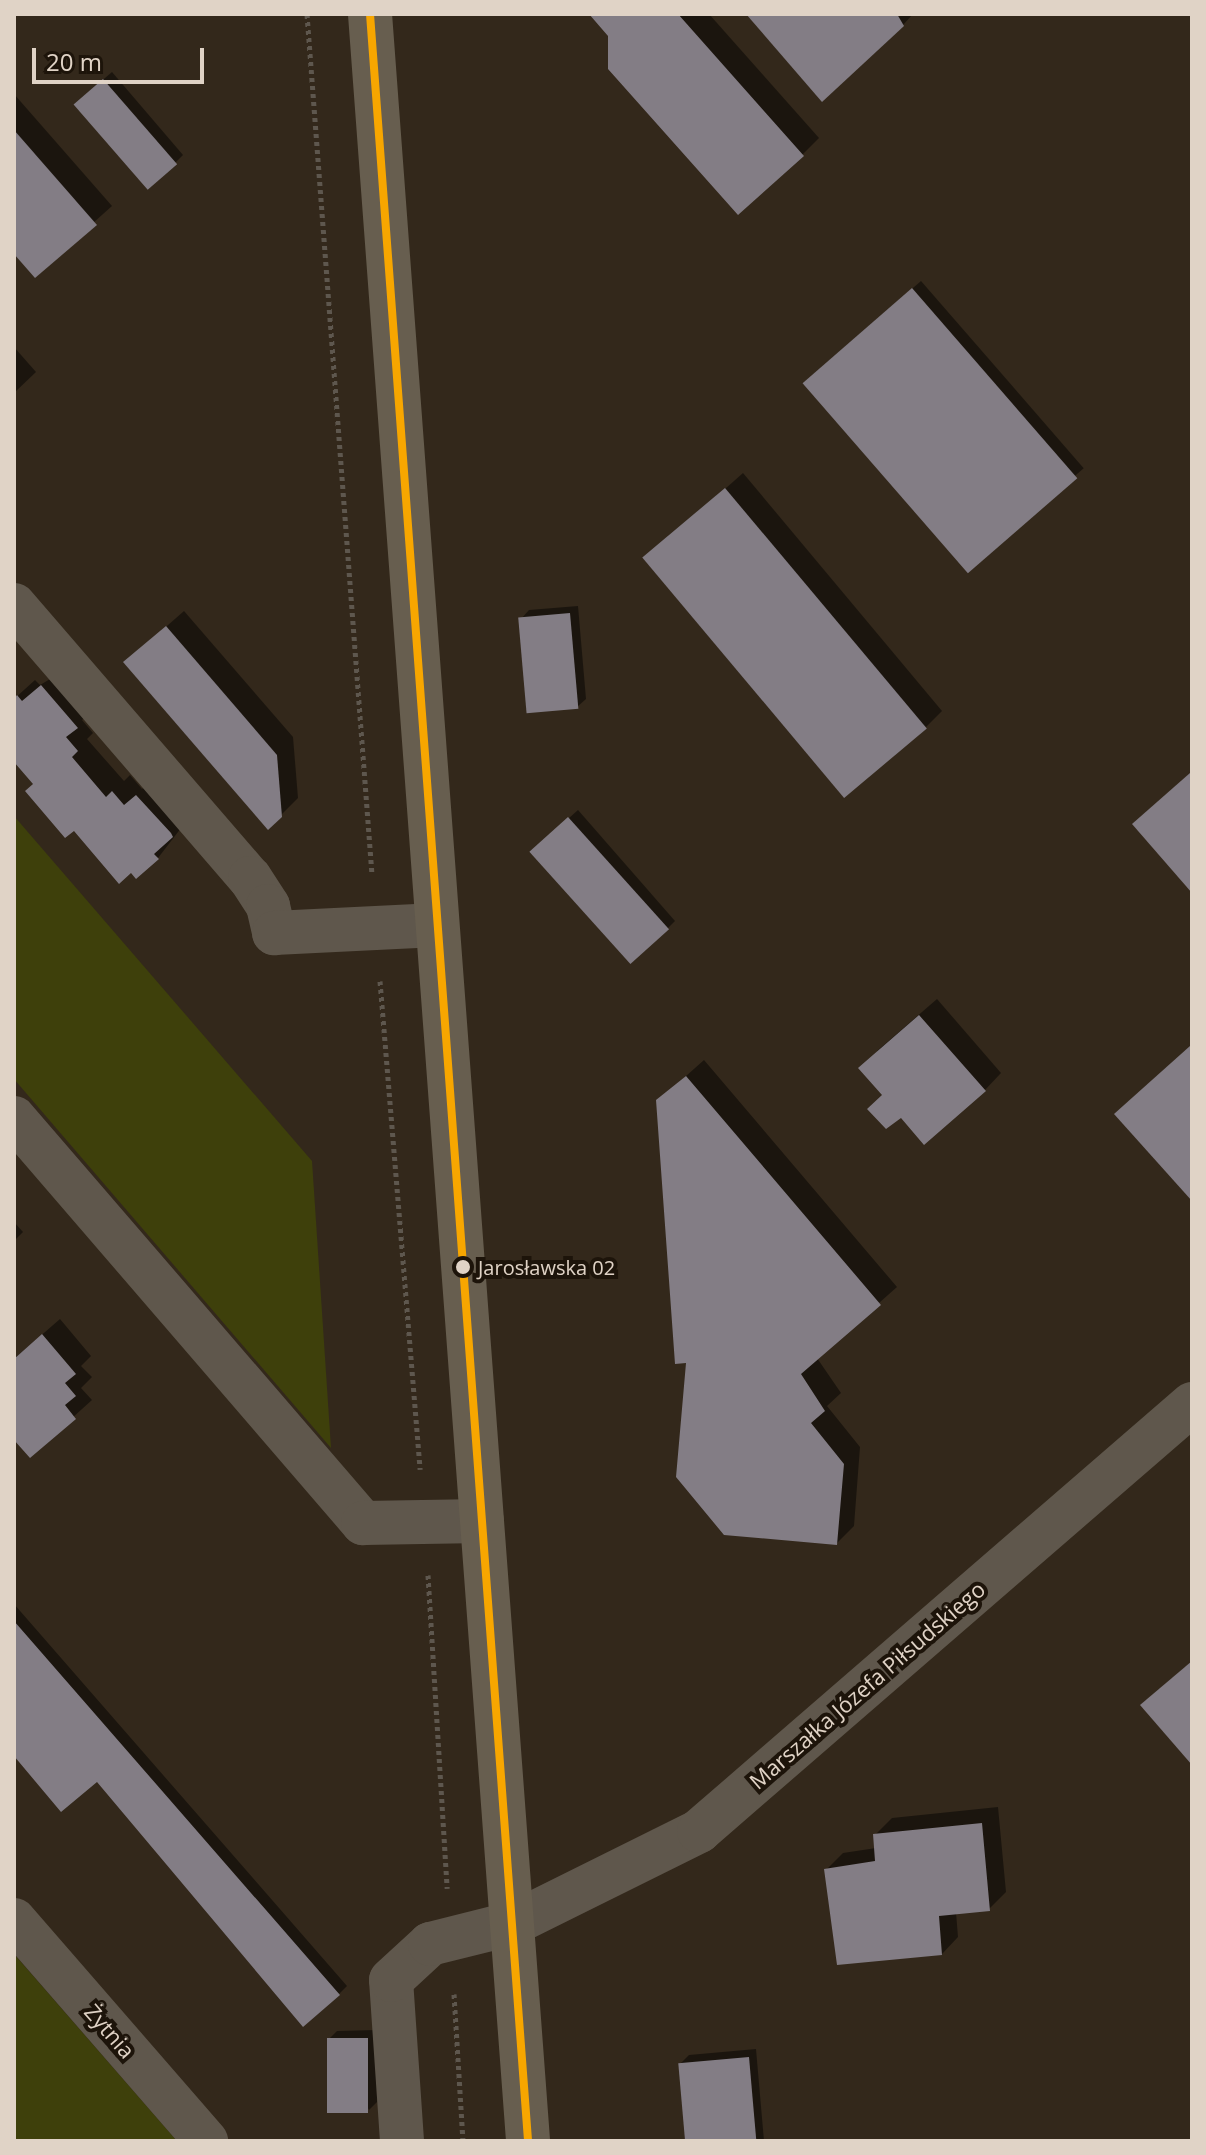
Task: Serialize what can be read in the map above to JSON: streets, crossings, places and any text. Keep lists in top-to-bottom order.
{
  "streets": {
    "street": ["Marszałka Józefa Piłsudskiego", "Żytnia"]
  },
  "places": ["Jarosławska 02"],
  "scale_bar": "20 m"
}
